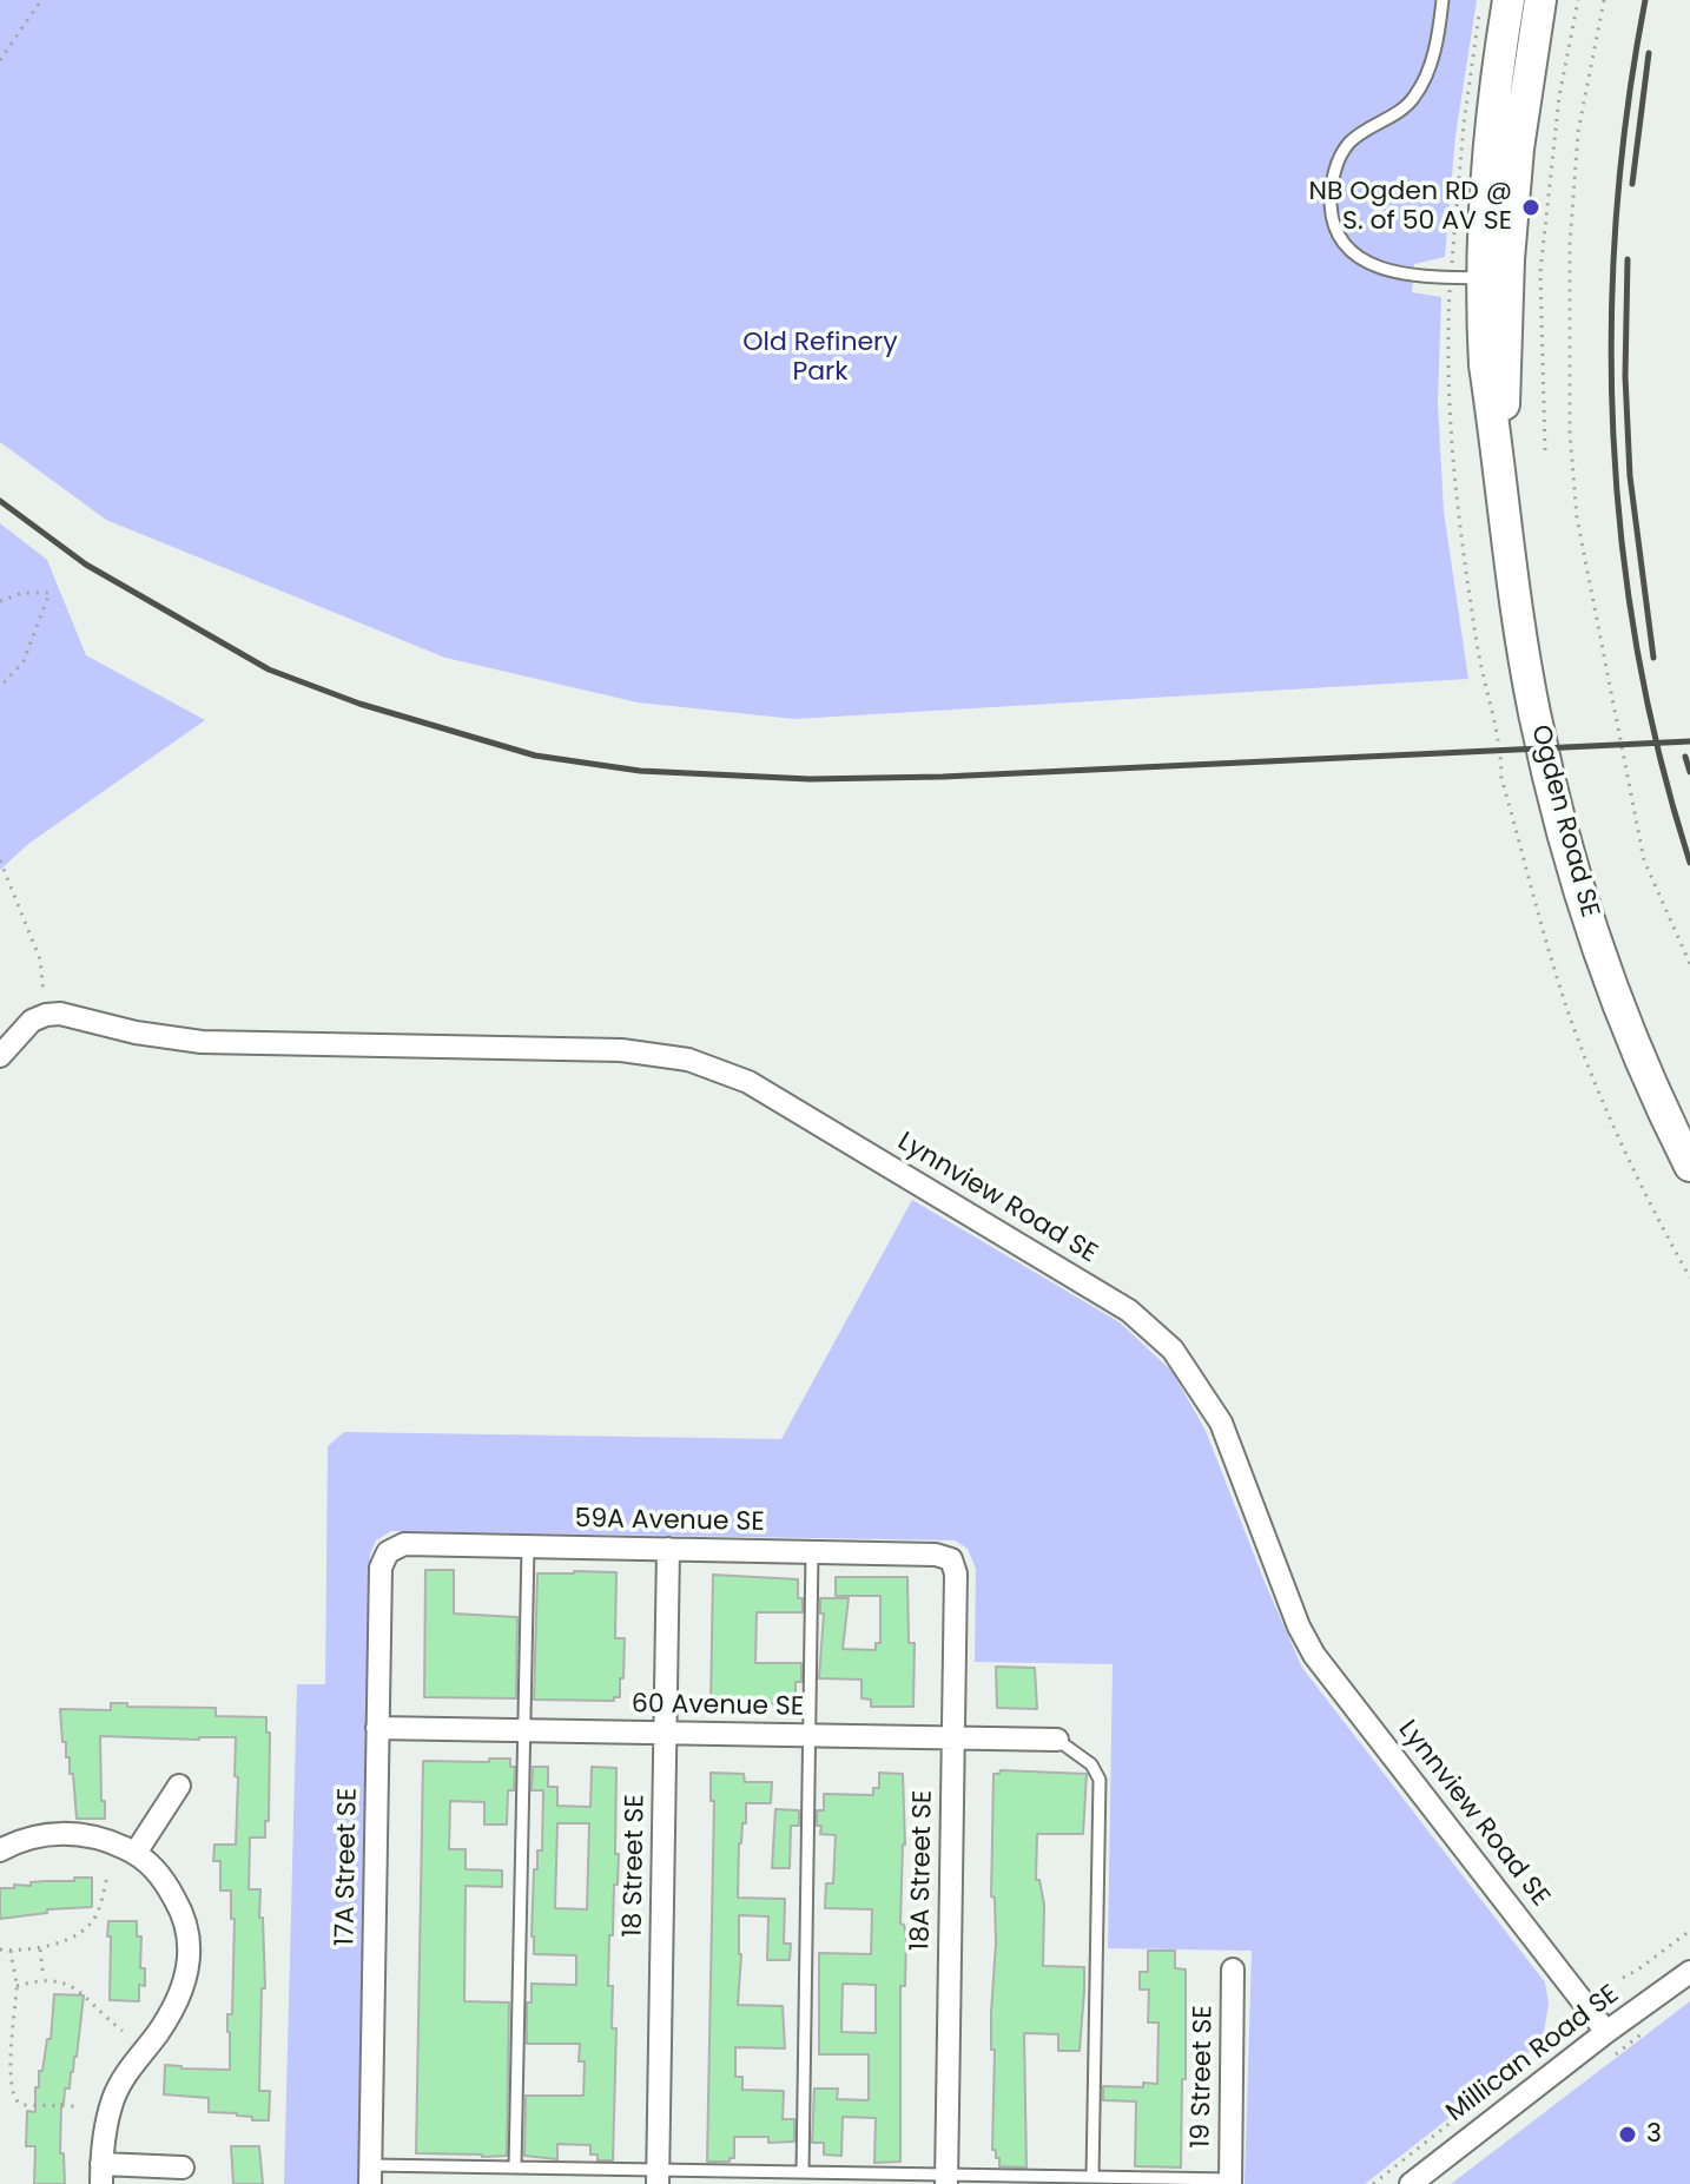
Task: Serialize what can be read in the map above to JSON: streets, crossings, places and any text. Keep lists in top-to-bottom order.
{
  "streets": {
    "street": [
      "Ogden Road SE",
      "Lynnview Road SE",
      "59A Avenue SE",
      "60 Avenue SE",
      "18 Street SE",
      "17A Street SE",
      "18A Street SE",
      "Millican Road SE",
      "19 Street SE"
    ]
  },
  "crossings": [
    ["Lynnview Road SE", "Millican Road SE"],
    ["59A Avenue SE", "18 Street SE"],
    ["59A Avenue SE", "17A Street SE"],
    ["59A Avenue SE", "18A Street SE"],
    ["60 Avenue SE", "18 Street SE"],
    ["60 Avenue SE", "17A Street SE"],
    ["60 Avenue SE", "18A Street SE"]
  ],
  "parks": ["Old Refinery Park"],
  "places": ["NB Ogden RD @ S. of 50 AV SE", "3"]
}
